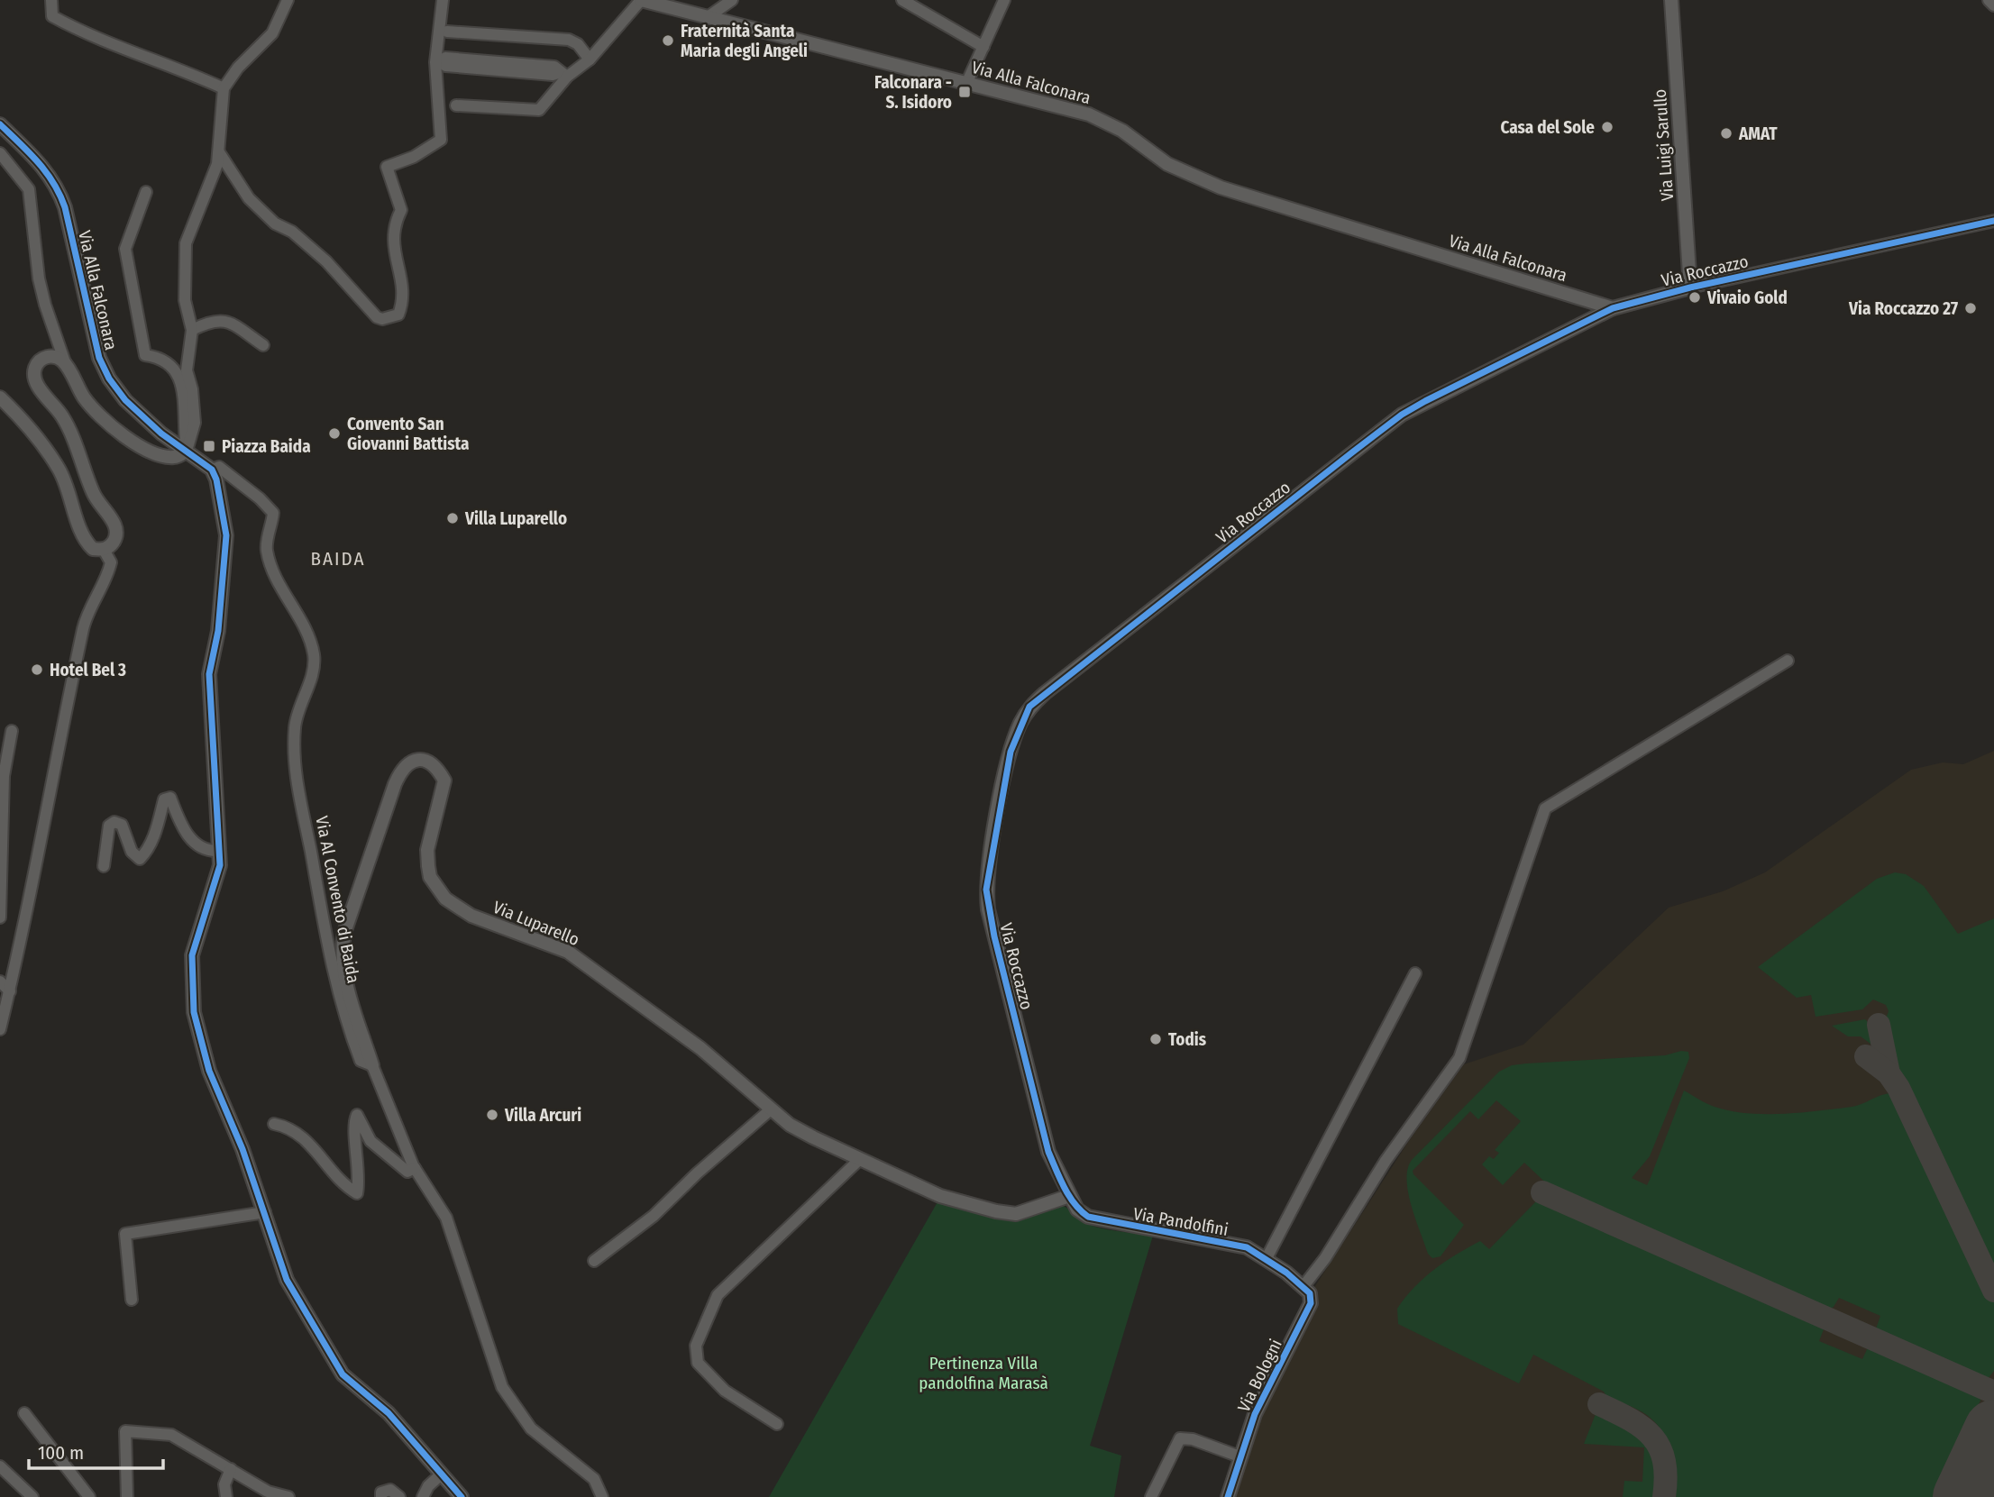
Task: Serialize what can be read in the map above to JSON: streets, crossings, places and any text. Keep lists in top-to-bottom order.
{
  "streets": {
    "street": [
      "Via Alla Falconara",
      "Via Luigi Sarullo",
      "Via Roccazzo",
      "Via Al Convento di Baida",
      "Via Luparello",
      "Via Pandolfini",
      "Via Bologni"
    ]
  },
  "crossings": [
    ["Via Alla Falconara", "Via Roccazzo"],
    ["Via Alla Falconara", "Via Al Convento di Baida"],
    ["Via Luigi Sarullo", "Via Roccazzo"],
    ["Via Roccazzo", "Via Luparello"],
    ["Via Roccazzo", "Via Pandolfini"],
    ["Via Al Convento di Baida", "Via Luparello"],
    ["Via Luparello", "Via Pandolfini"],
    ["Via Pandolfini", "Via Bologni"]
  ],
  "districts": ["BAIDA"],
  "parks": ["Pertinenza Villa pandolfina Marasà"],
  "places": {
    "other": [
      "Fraternità Santa Maria degli Angeli",
      "Casa del Sole",
      "AMAT",
      "Vivaio Gold",
      "Via Roccazzo 27",
      "Convento San Giovanni Battista",
      "Villa Luparello",
      "Hotel Bel 3",
      "Todis",
      "Villa Arcuri"
    ],
    "transit": ["Falconara - S. Isidoro", "Piazza Baida"]
  },
  "scale_bar": "100 m"
}
